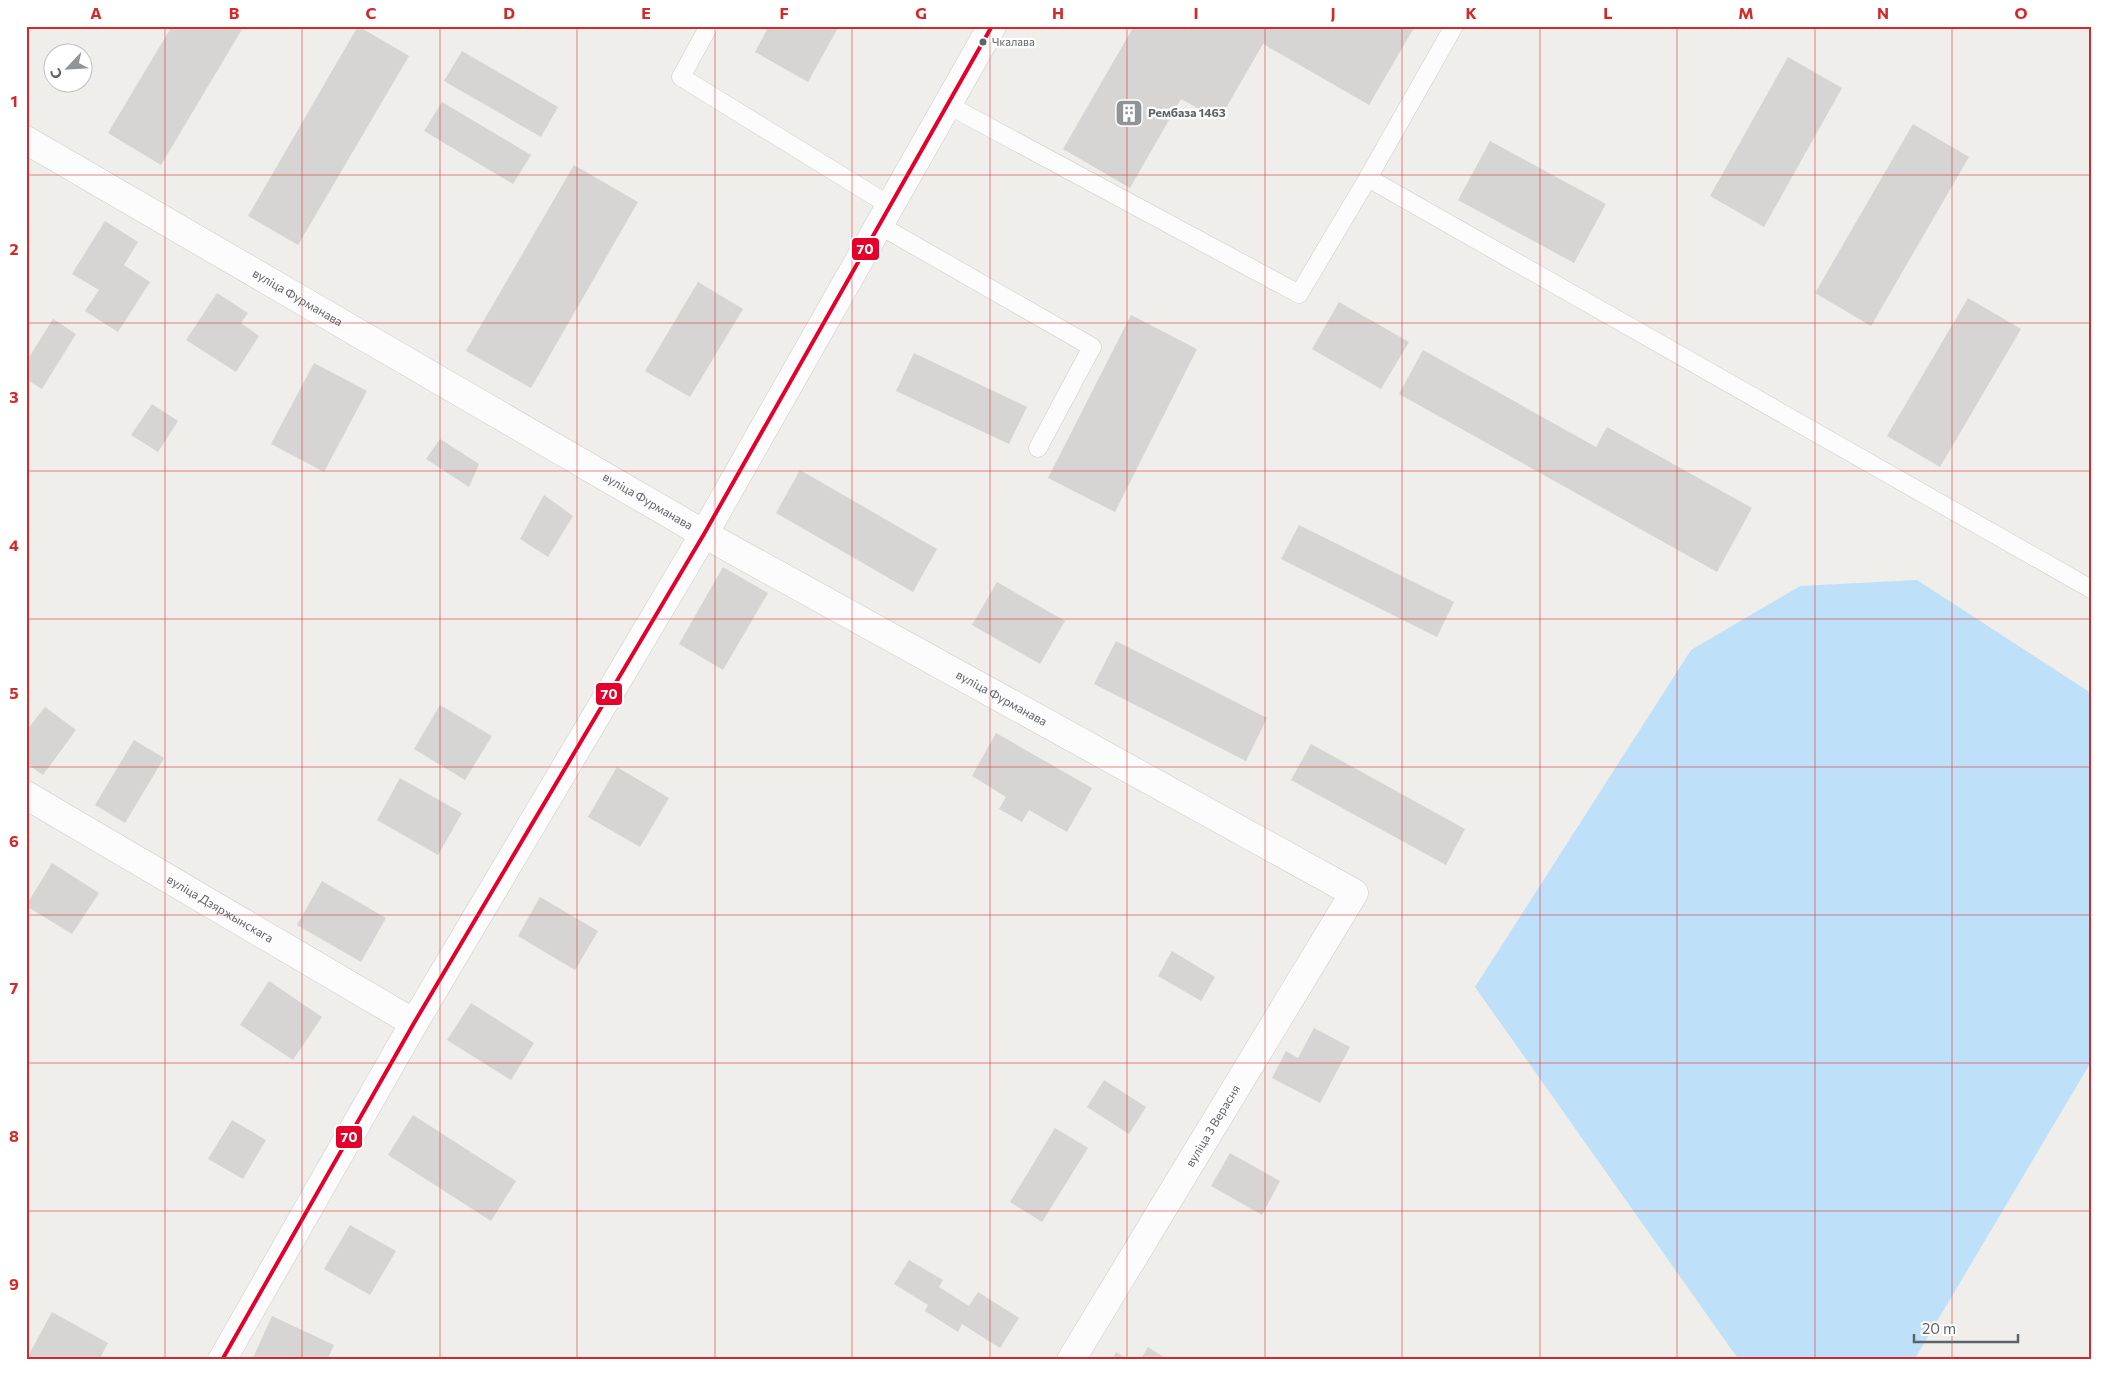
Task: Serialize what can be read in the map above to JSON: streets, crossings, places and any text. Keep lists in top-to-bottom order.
{
  "streets": {
    "street": ["вуліца Фурманава", "вуліца Дзяржынскага", "вуліца 3 Верасня"]
  },
  "crossings": [
    ["вуліца Фурманава", "вуліца 3 Верасня"]
  ],
  "places": {
    "other": ["Чкалава"],
    "building": ["Рембаза 1463"]
  },
  "lines": ["transit line 70"],
  "scale_bar": "20 m",
  "north": "bottom left",
  "grid": {
    "columns": [
      "A",
      "B",
      "C",
      "D",
      "E",
      "F",
      "G",
      "H",
      "I",
      "J",
      "K",
      "L",
      "M",
      "N",
      "O"
    ],
    "rows": [
      "1",
      "2",
      "3",
      "4",
      "5",
      "6",
      "7",
      "8",
      "9"
    ]
  }
}
